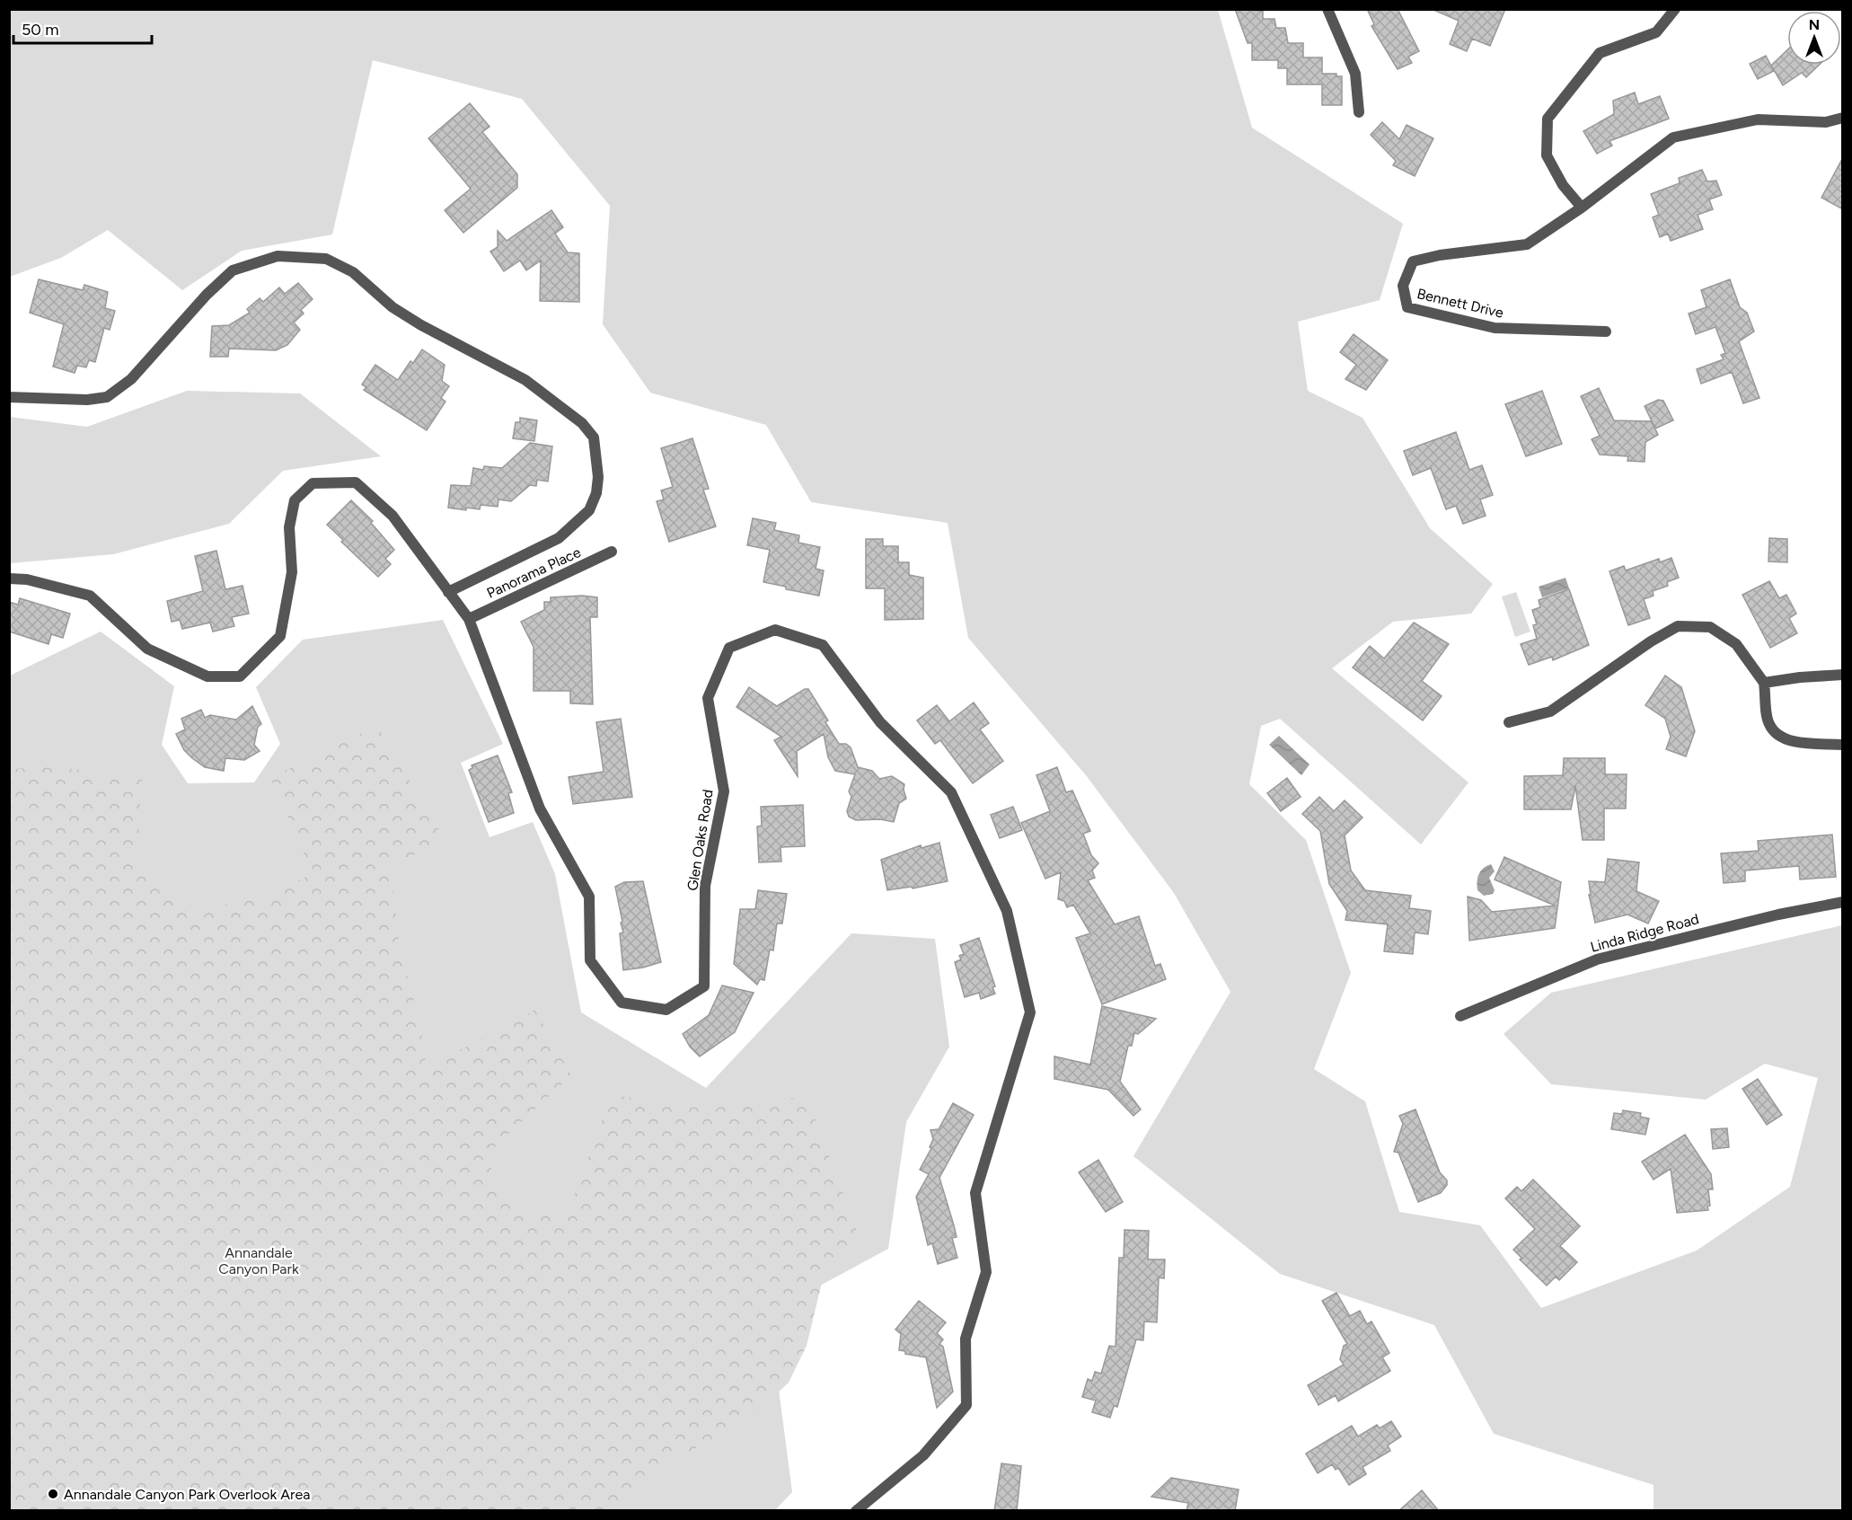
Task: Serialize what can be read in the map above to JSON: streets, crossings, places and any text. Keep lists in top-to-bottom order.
{
  "streets": {
    "street": [
      "Bennett Drive",
      "Panorama Place",
      "Glen Oaks Road",
      "Linda Ridge Road"
    ]
  },
  "crossings": [
    ["Panorama Place", "Glen Oaks Road"]
  ],
  "parks": ["Annandale Canyon Park"],
  "places": ["Annandale Canyon Park Overlook Area"],
  "scale_bar": "50 m",
  "north": "top"
}
